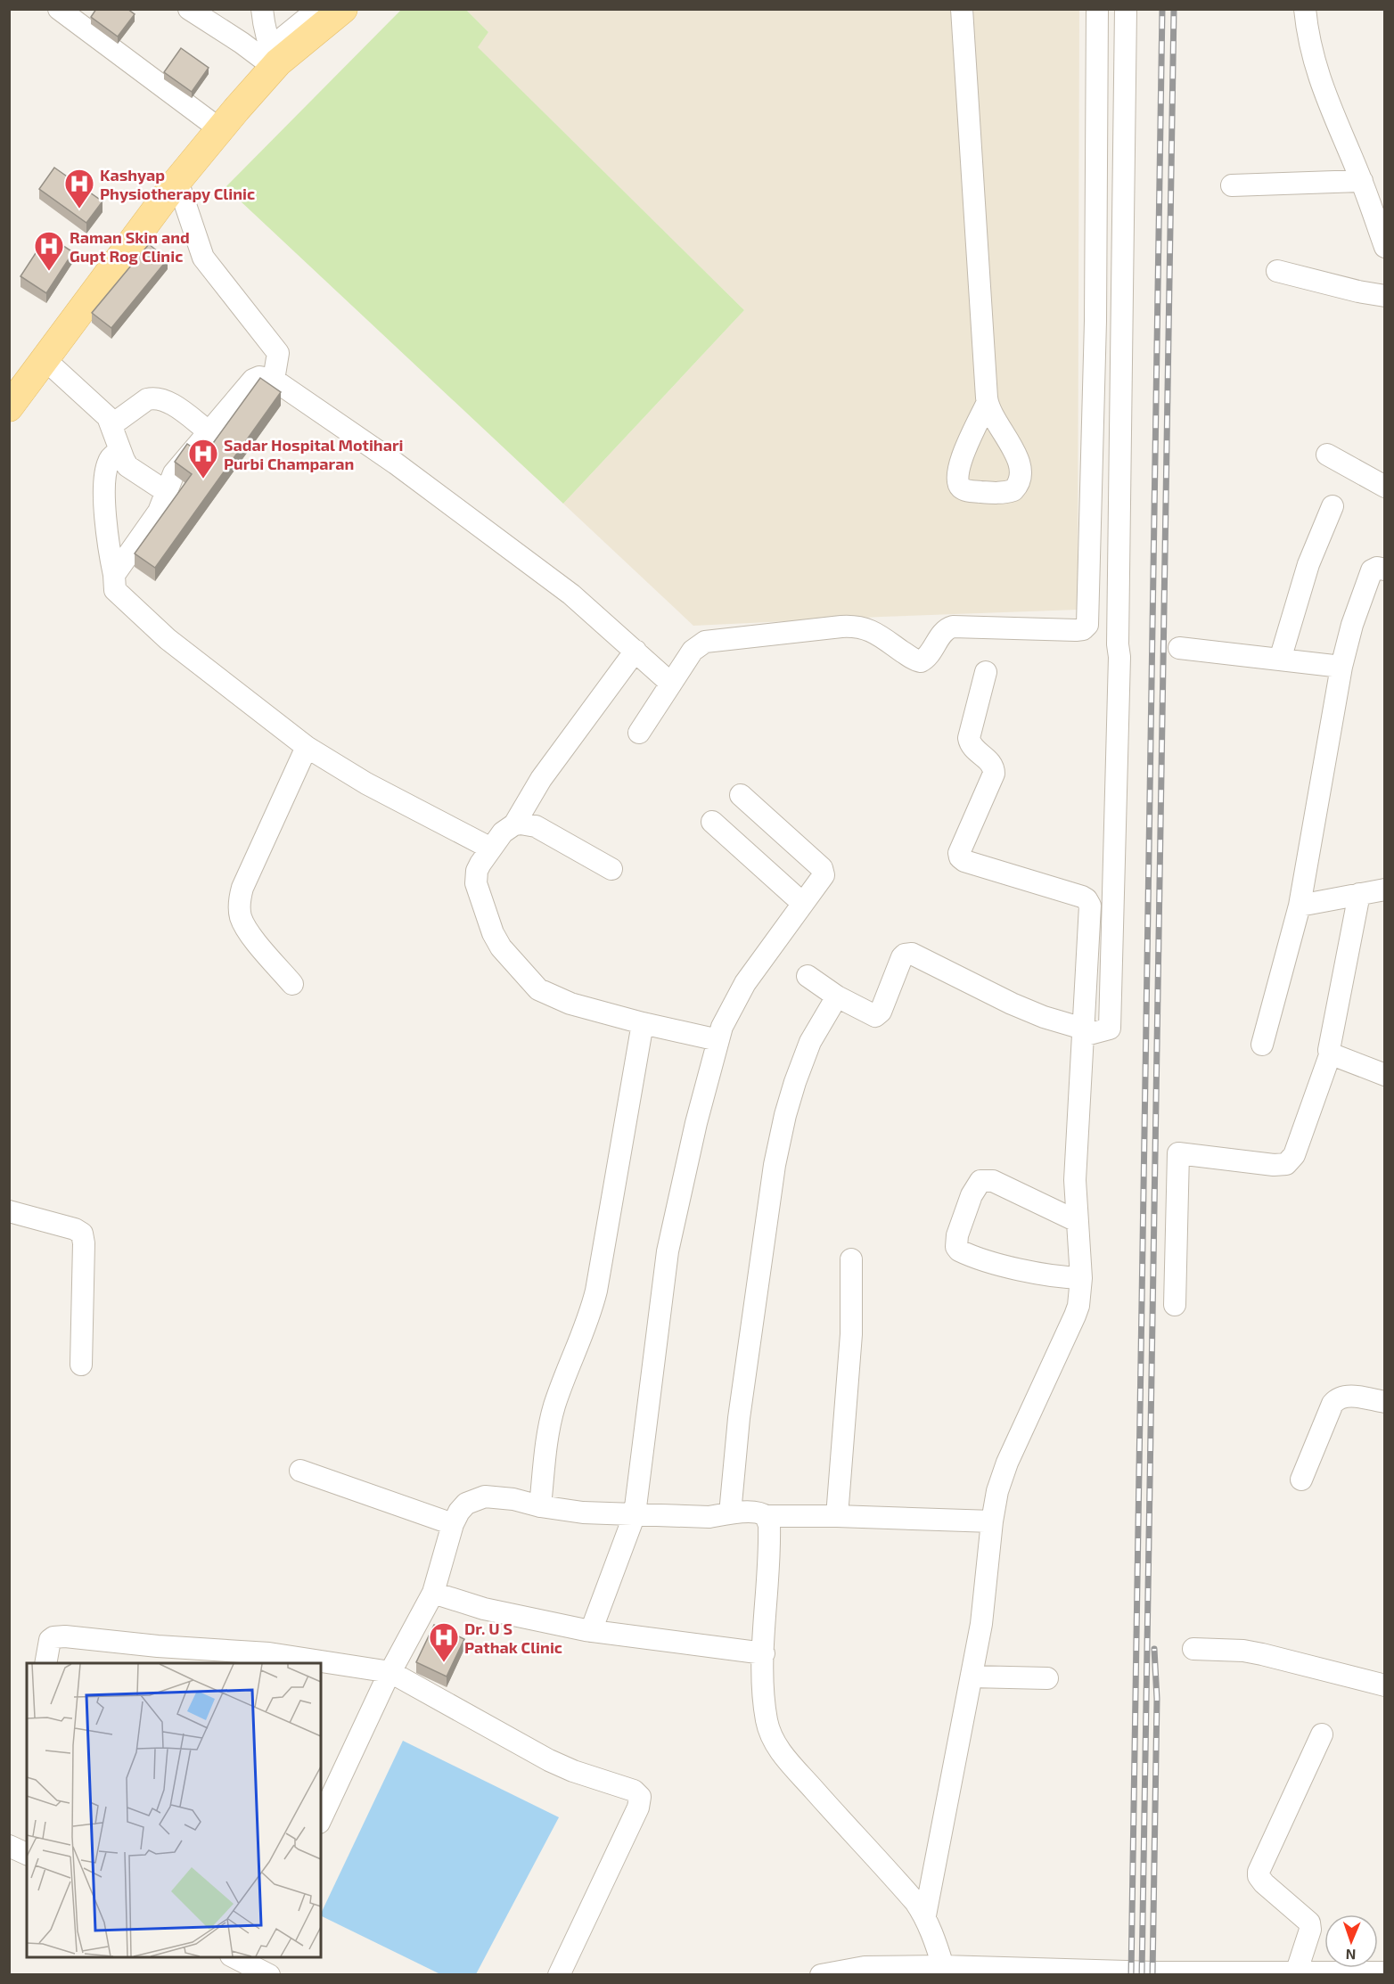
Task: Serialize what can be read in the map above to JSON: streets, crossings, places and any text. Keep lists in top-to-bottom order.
{
  "places": {
    "hospital": [
      "Kashyap Physiotherapy Clinic",
      "Raman Skin and Gupt Rog Clinic",
      "Sadar Hospital Motihari Purbi Champaran",
      "Dr. U S Pathak Clinic"
    ]
  },
  "north": "bottom"
}
